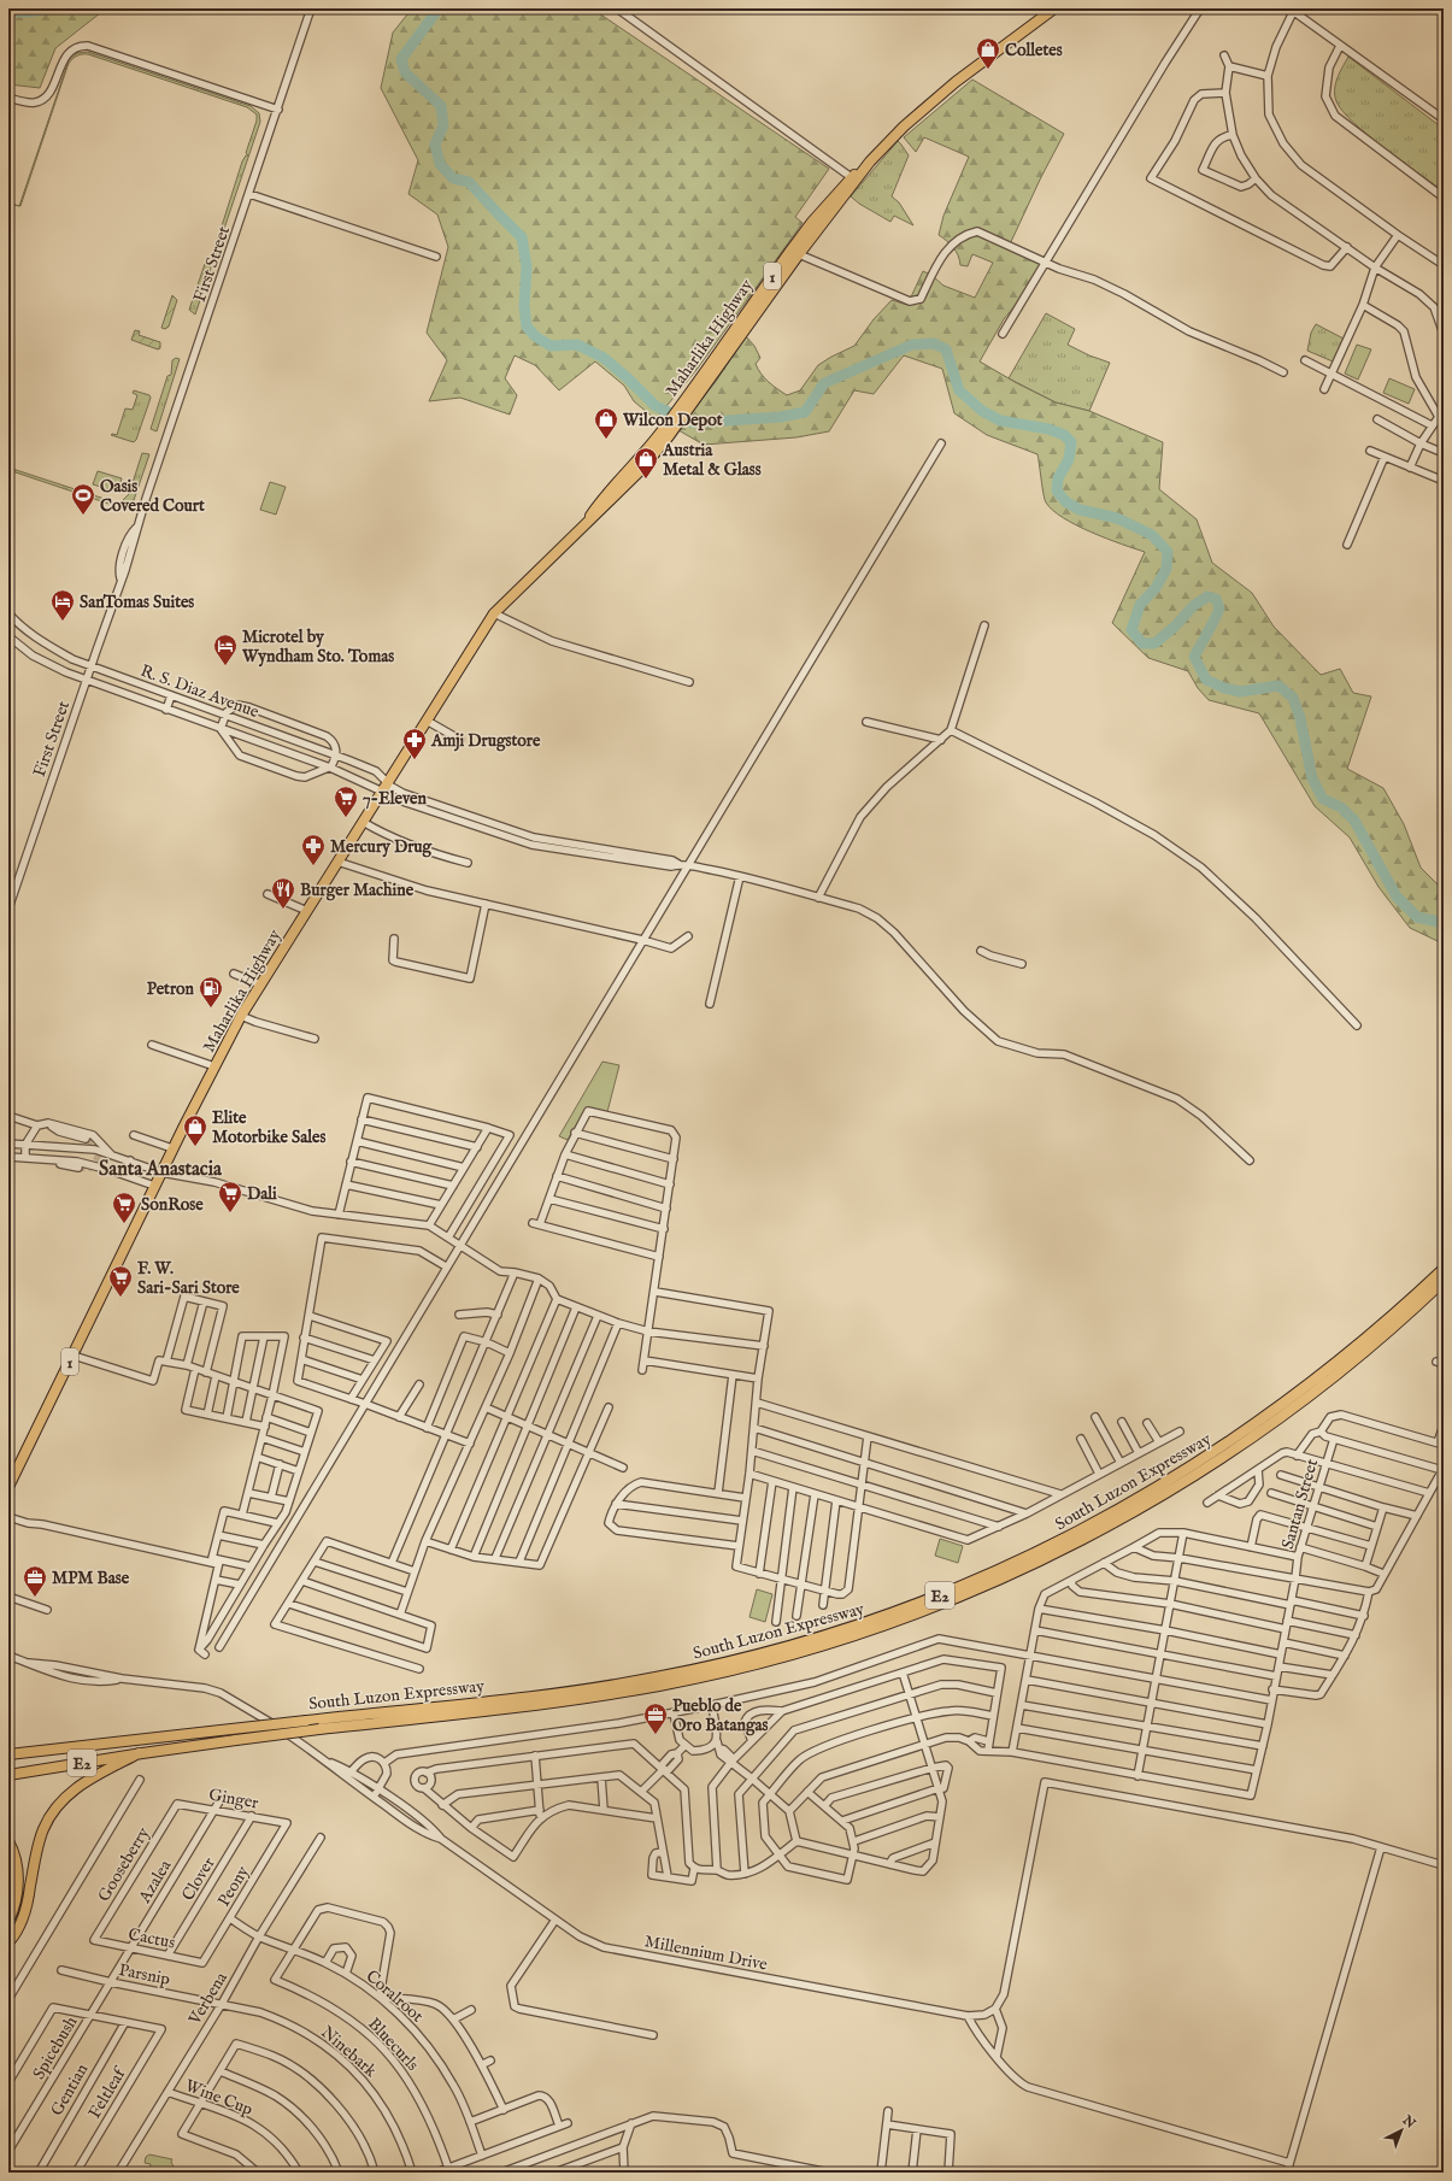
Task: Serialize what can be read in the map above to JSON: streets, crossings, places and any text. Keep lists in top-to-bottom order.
{
  "streets": {
    "highway": [
      "1",
      "Maharlika Highway",
      "South Luzon Expressway",
      "E2"
    ],
    "street": [
      "First Street",
      "R. S. Diaz Avenue",
      "Santan Street",
      "Ginger",
      "Gooseberry",
      "Clover",
      "Azalea",
      "Peony",
      "Cactus",
      "Millennium Drive",
      "Parsnip",
      "Coralroot",
      "Verbena",
      "Bluecurls",
      "Spicebush",
      "Ninebark",
      "Gentian",
      "Feltleaf",
      "Wine Cup"
    ]
  },
  "crossings": [
    ["First Street", "R. S. Diaz Avenue"],
    ["Maharlika Highway", "R. S. Diaz Avenue"],
    ["Ginger", "Gooseberry"],
    ["Ginger", "Clover"],
    ["Ginger", "Azalea"],
    ["Ginger", "Peony"],
    ["Gooseberry", "Cactus"],
    ["Clover", "Cactus"],
    ["Azalea", "Cactus"],
    ["Azalea", "Parsnip"],
    ["Azalea", "Spicebush"],
    ["Peony", "Cactus"],
    ["Peony", "Coralroot"],
    ["Parsnip", "Verbena"],
    ["Parsnip", "Spicebush"],
    ["Parsnip", "Ninebark"],
    ["Coralroot", "Verbena"],
    ["Coralroot", "Bluecurls"],
    ["Verbena", "Ninebark"],
    ["Verbena", "Wine Cup"],
    ["Gentian", "Feltleaf"]
  ],
  "districts": ["Santa Anastacia"],
  "places": {
    "shop": [
      "Colletes",
      "Wilcon Depot",
      "Austria Metal & Glass",
      "Elite Motorbike Sales"
    ],
    "sports": ["Oasis Covered Court"],
    "hotel": ["SanTomas Suites", "Microtel by Wyndham Sto. Tomas"],
    "pharmacy": ["Amji Drugstore", "Mercury Drug"],
    "supermarket": [
      "7-Eleven",
      "Dali",
      "SonRose",
      "F. W. Sari-Sari Store"
    ],
    "restaurant": ["Burger Machine"],
    "fuel station": ["Petron"],
    "office": ["MPM Base", "Pueblo de Oro Batangas"]
  },
  "north": "top right"
}
